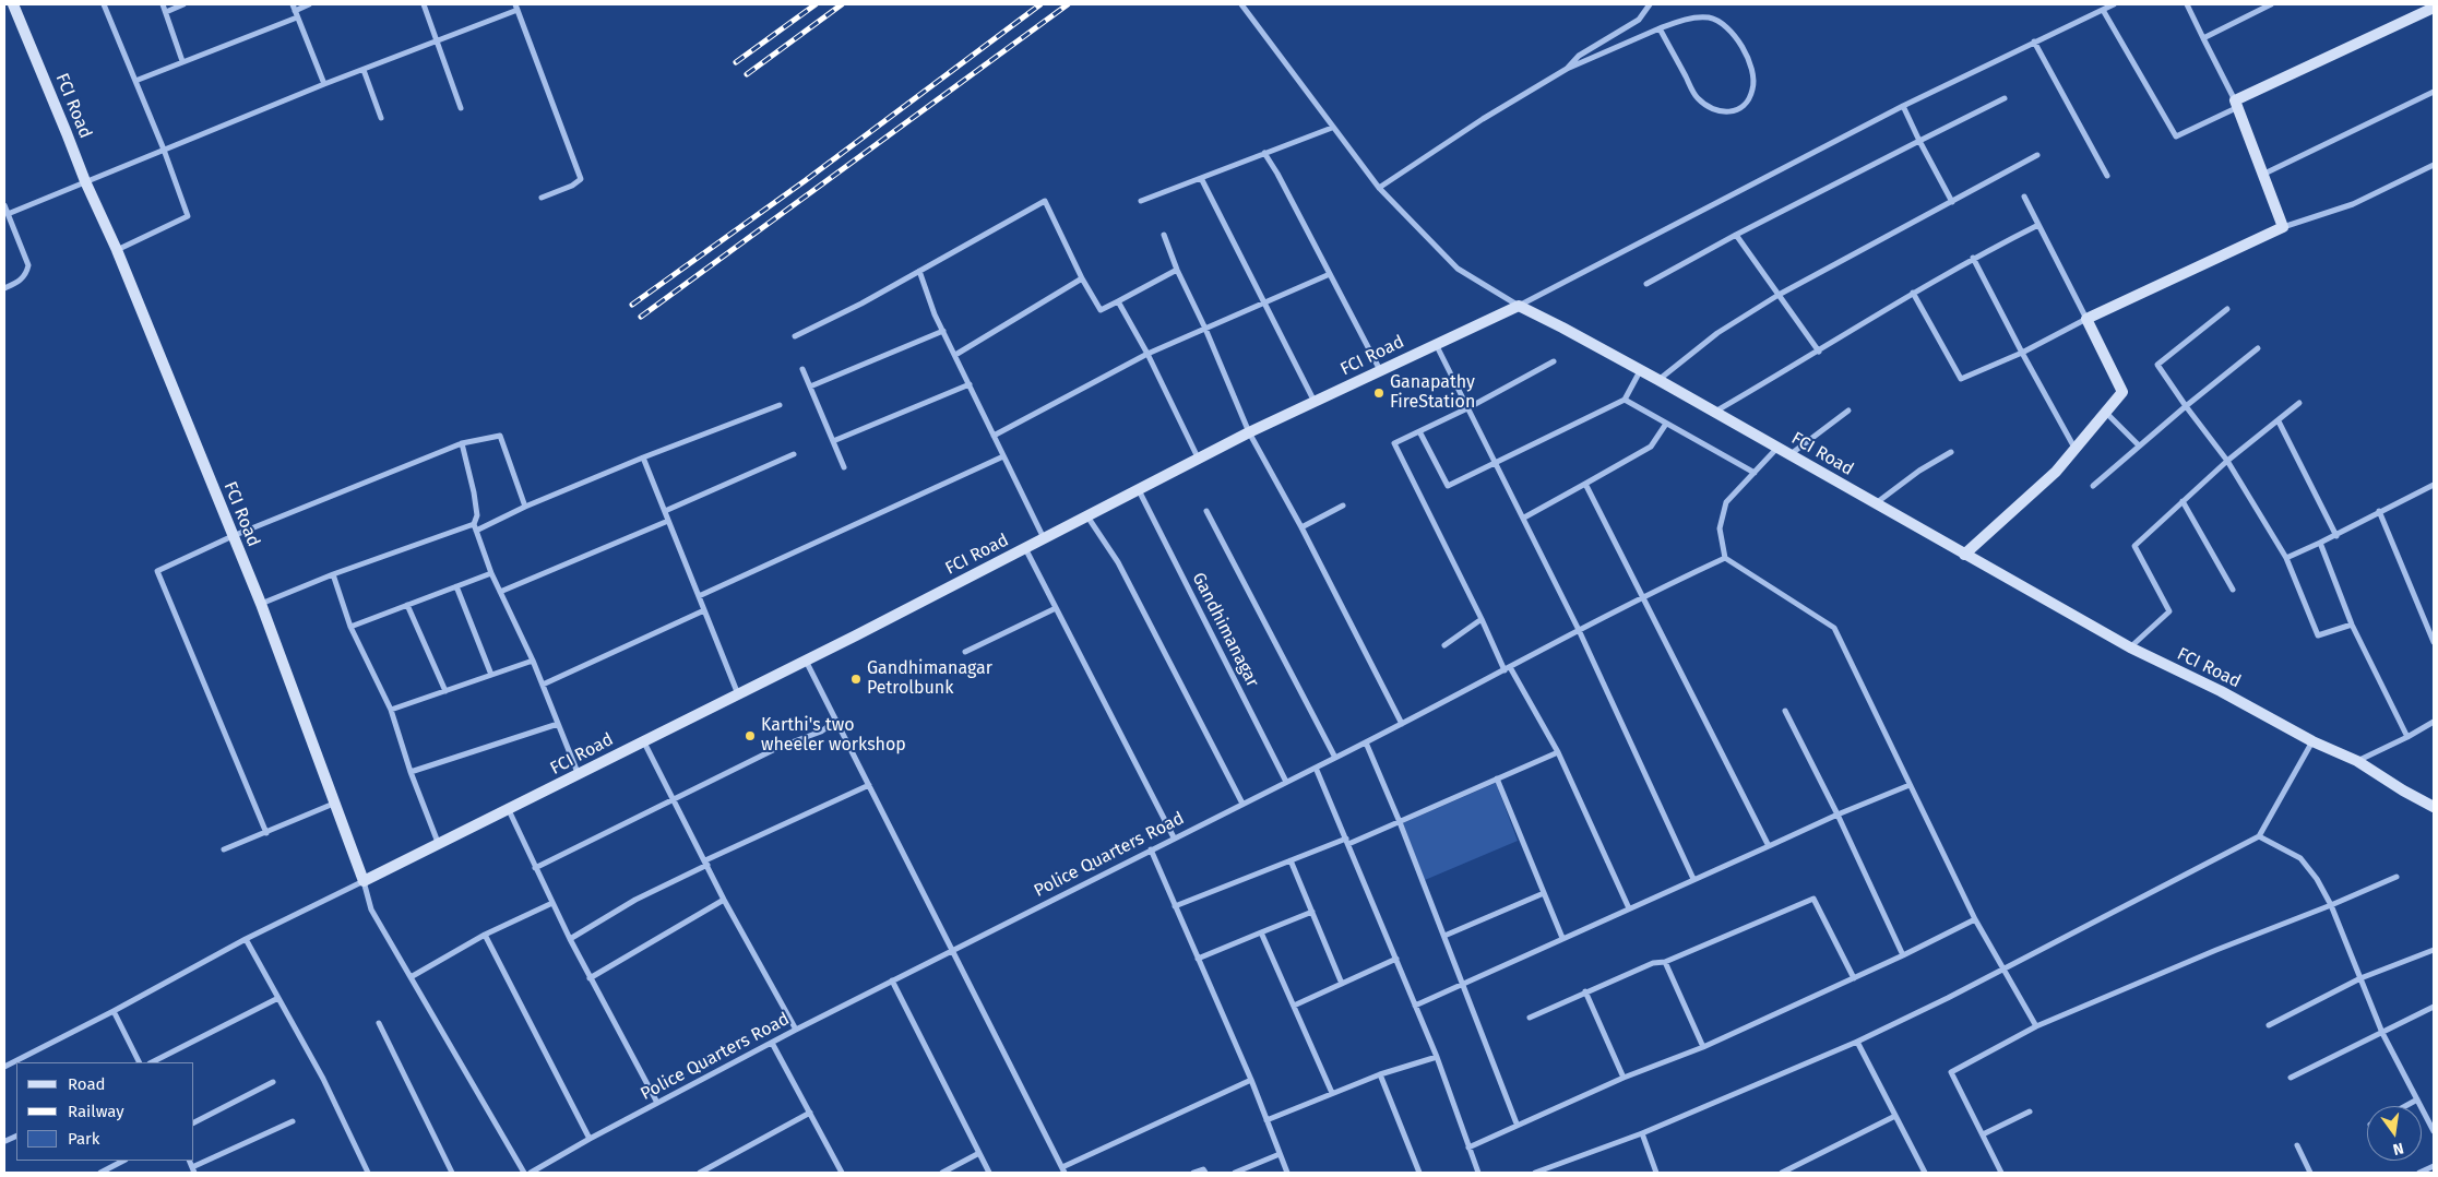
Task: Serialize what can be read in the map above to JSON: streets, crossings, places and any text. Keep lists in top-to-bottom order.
{
  "streets": {
    "street": ["FCI Road", "Gandhimanagar", "Police Quarters Road"]
  },
  "crossings": [
    ["FCI Road", "Gandhimanagar"],
    ["Gandhimanagar", "Police Quarters Road"]
  ],
  "places": ["Ganapathy FireStation", "Gandhimanagar Petrolbunk", "Karthi's two wheeler workshop"],
  "legend": ["Road", "Railway", "Park"],
  "north": "bottom"
}
